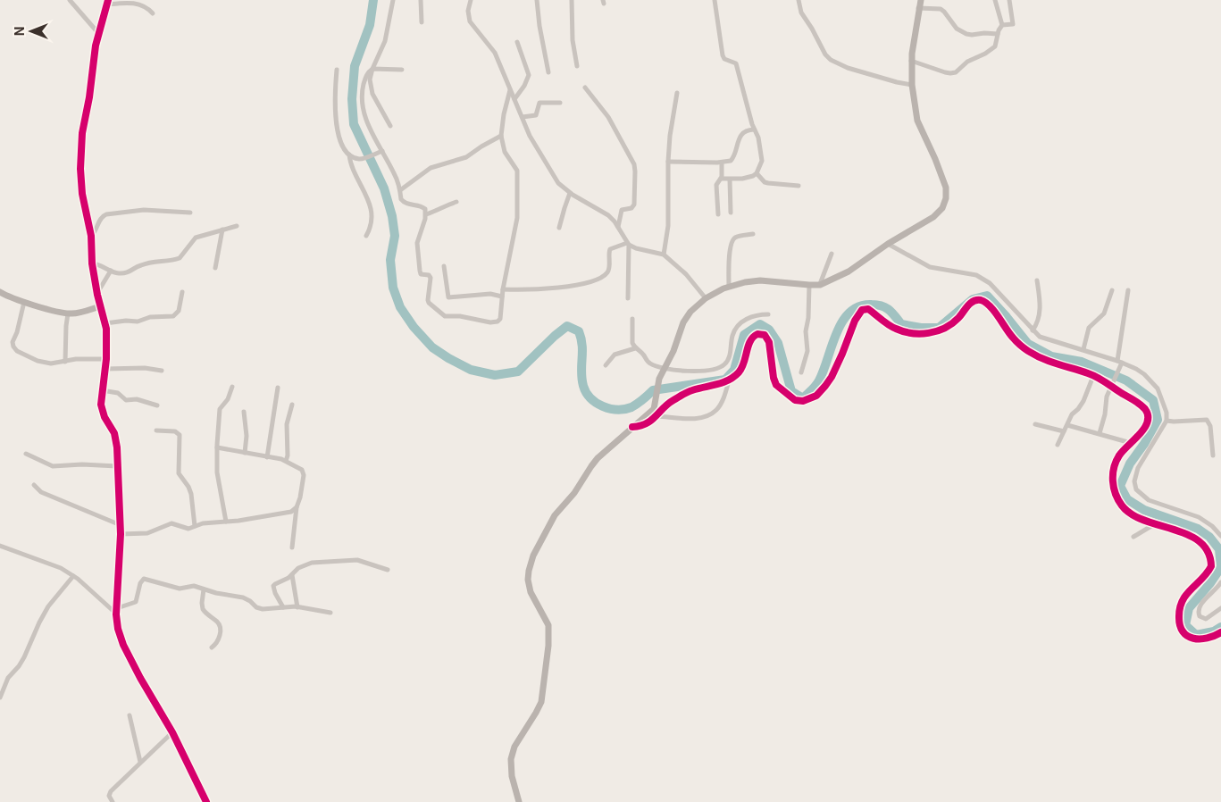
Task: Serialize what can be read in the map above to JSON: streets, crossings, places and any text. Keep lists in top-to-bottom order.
{
  "north": "left"
}
